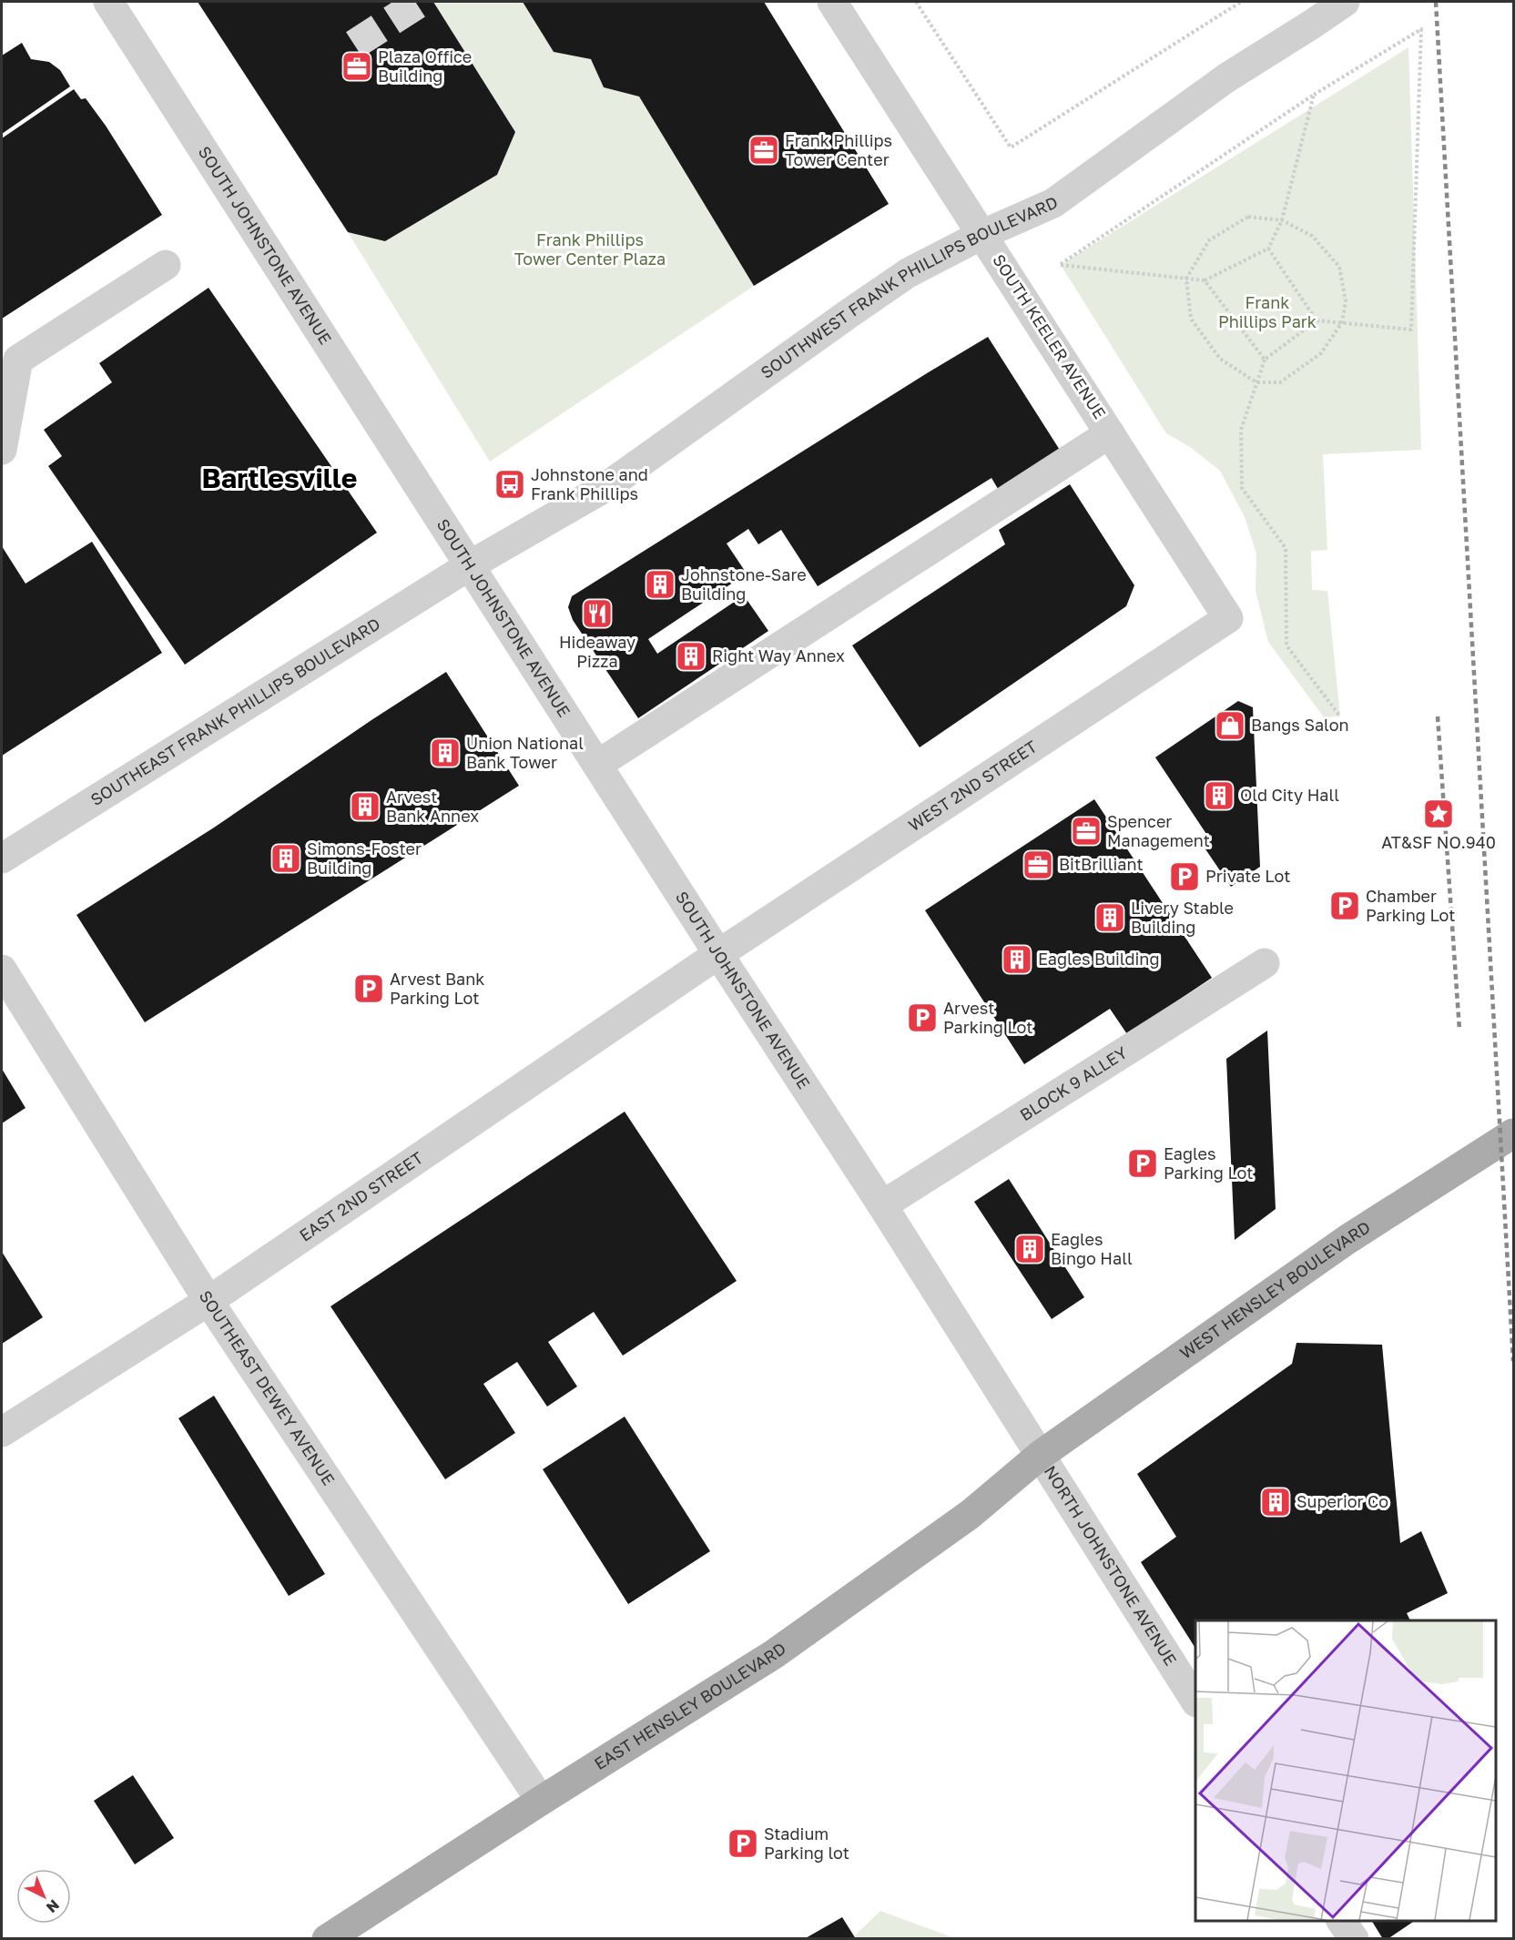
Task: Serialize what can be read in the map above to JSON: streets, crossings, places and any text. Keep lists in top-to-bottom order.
{
  "streets": {
    "main road": ["WEST HENSLEY BOULEVARD", "EAST HENSLEY BOULEVARD"],
    "street": [
      "SOUTH JOHNSTONE AVENUE",
      "SOUTHWEST FRANK PHILLIPS BOULEVARD",
      "SOUTH KEELER AVENUE",
      "SOUTHEAST FRANK PHILLIPS BOULEVARD",
      "WEST 2ND STREET",
      "BLOCK 9 ALLEY",
      "EAST 2ND STREET",
      "SOUTHEAST DEWEY AVENUE",
      "NORTH JOHNSTONE AVENUE"
    ]
  },
  "crossings": [
    ["SOUTH JOHNSTONE AVENUE", "SOUTHWEST FRANK PHILLIPS BOULEVARD"],
    ["SOUTH JOHNSTONE AVENUE", "SOUTHEAST FRANK PHILLIPS BOULEVARD"],
    ["SOUTH JOHNSTONE AVENUE", "WEST 2ND STREET"],
    ["SOUTH JOHNSTONE AVENUE", "BLOCK 9 ALLEY"],
    ["SOUTH JOHNSTONE AVENUE", "EAST 2ND STREET"],
    ["SOUTH JOHNSTONE AVENUE", "WEST HENSLEY BOULEVARD"],
    ["SOUTH JOHNSTONE AVENUE", "NORTH JOHNSTONE AVENUE"],
    ["SOUTH JOHNSTONE AVENUE", "EAST HENSLEY BOULEVARD"],
    ["SOUTHWEST FRANK PHILLIPS BOULEVARD", "SOUTH KEELER AVENUE"],
    ["SOUTHWEST FRANK PHILLIPS BOULEVARD", "SOUTHEAST FRANK PHILLIPS BOULEVARD"],
    ["SOUTH KEELER AVENUE", "WEST 2ND STREET"],
    ["WEST 2ND STREET", "EAST 2ND STREET"],
    ["EAST 2ND STREET", "SOUTHEAST DEWEY AVENUE"],
    ["WEST HENSLEY BOULEVARD", "NORTH JOHNSTONE AVENUE"],
    ["WEST HENSLEY BOULEVARD", "EAST HENSLEY BOULEVARD"],
    ["SOUTHEAST DEWEY AVENUE", "EAST HENSLEY BOULEVARD"],
    ["NORTH JOHNSTONE AVENUE", "EAST HENSLEY BOULEVARD"]
  ],
  "districts": ["Bartlesville"],
  "parks": ["Frank Phillips Tower Center Plaza", "Frank Phillips Park"],
  "places": {
    "office": [
      "Plaza Office Building",
      "Frank Phillips Tower Center",
      "Spencer Management",
      "BitBrilliant"
    ],
    "bus stop": ["Johnstone and Frank Phillips"],
    "building": [
      "Johnstone-Sare Building",
      "Right Way Annex",
      "Union National Bank Tower",
      "Old City Hall",
      "Arvest Bank Annex",
      "Simons-Foster Building",
      "Livery Stable Building",
      "Eagles Building",
      "Eagles Bingo Hall",
      "Superior Co"
    ],
    "restaurant": ["Hideaway Pizza"],
    "shop": ["Bangs Salon"],
    "place": ["AT&SF NO.940"],
    "parking": [
      "Private Lot",
      "Chamber Parking Lot",
      "Arvest Bank Parking Lot",
      "Arvest Parking Lot",
      "Eagles Parking Lot",
      "Stadium Parking lot"
    ]
  },
  "north": "bottom right"
}
